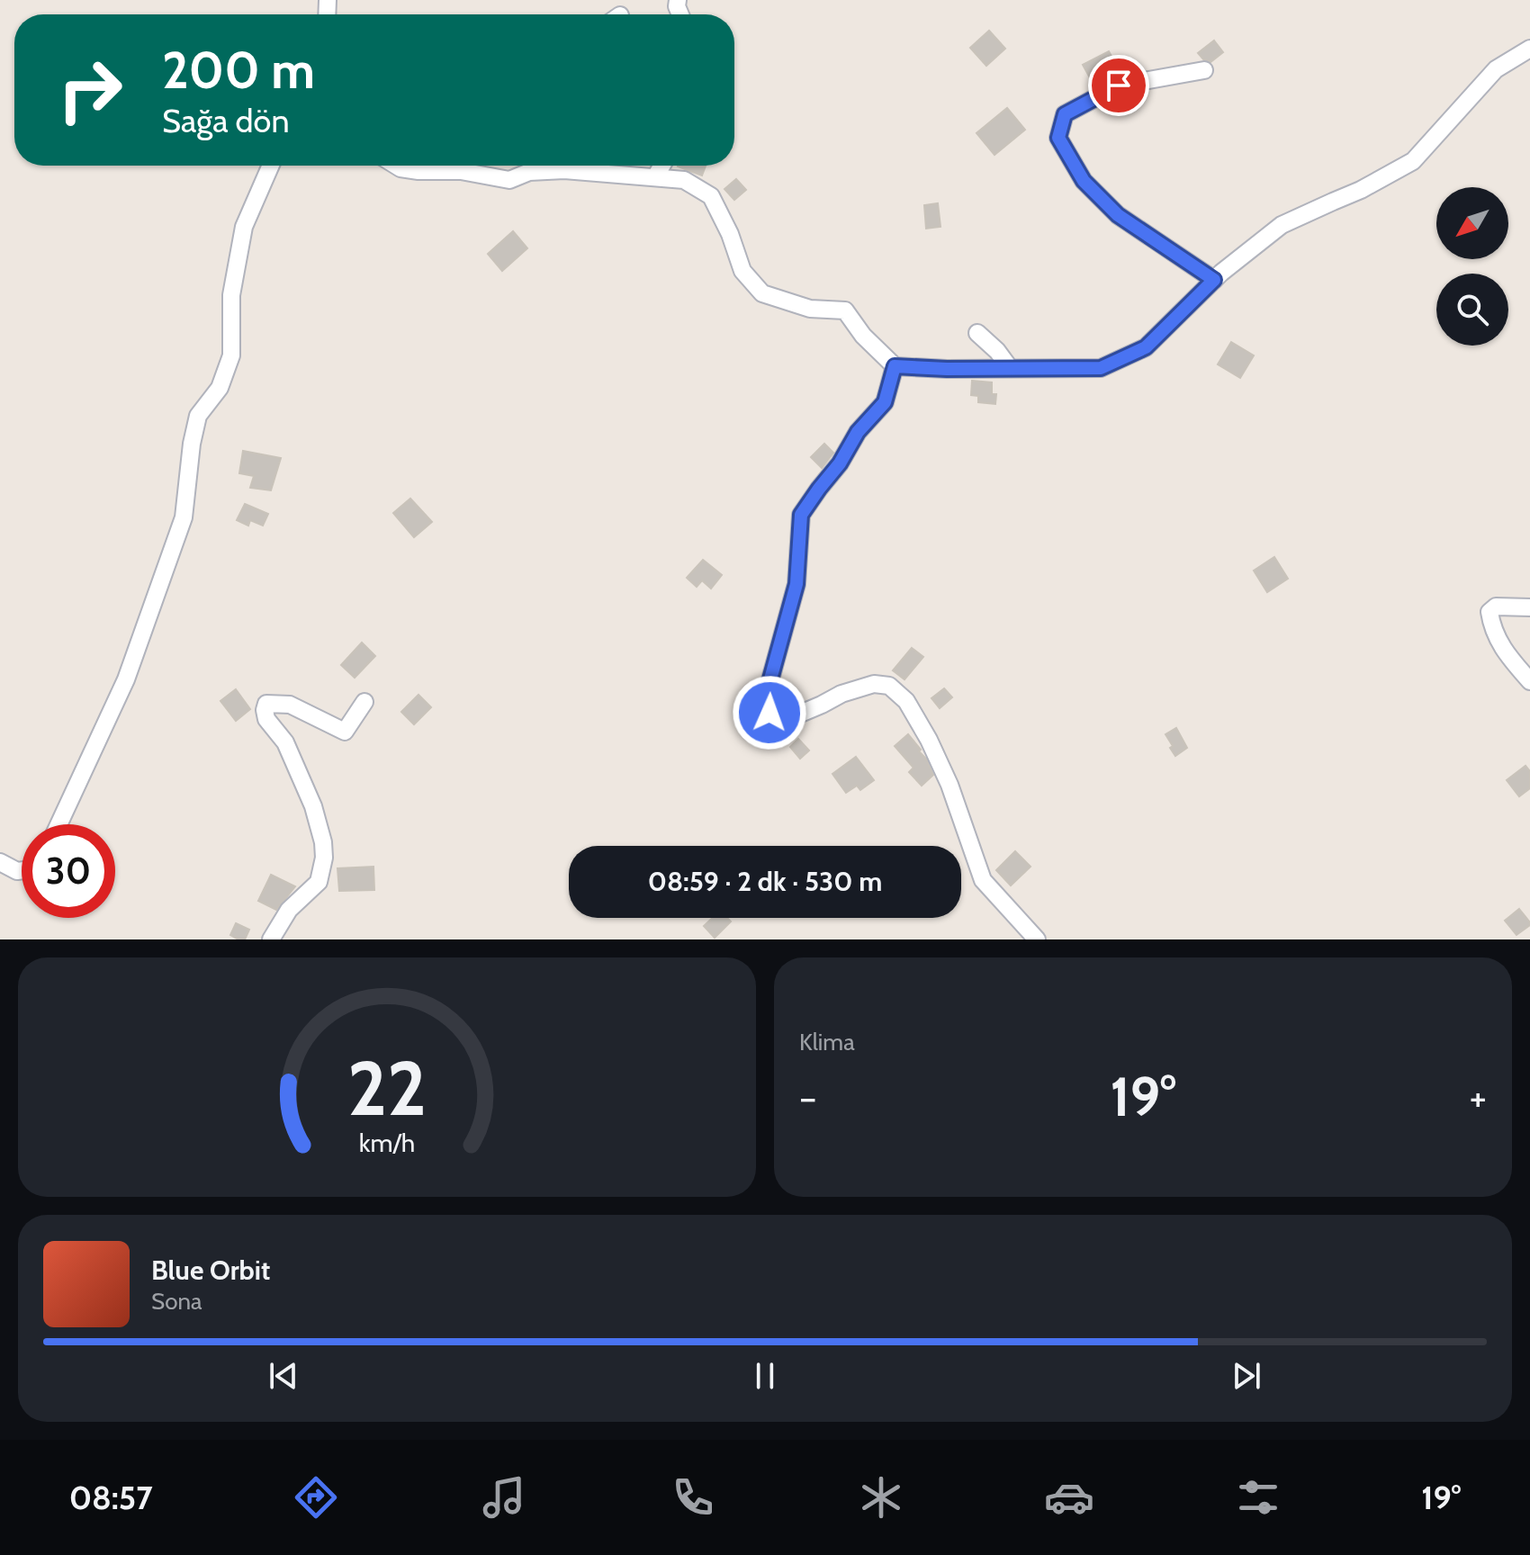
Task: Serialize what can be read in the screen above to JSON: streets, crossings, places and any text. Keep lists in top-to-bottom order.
{
  "north": "bottom left",
  "page": {
    "turn": ["200 m", "Sağa dön"],
    "limit": "30",
    "trip": "08:59 · 2 dk · 530 m",
    "tile": "Klima",
    "heat": ["−", "19°", "+"],
    "song": ["Blue Orbit", "Sona"],
    "tabs": ["08:57", "19°"],
    "gauge": ["22", "km/h"]
  }
}
